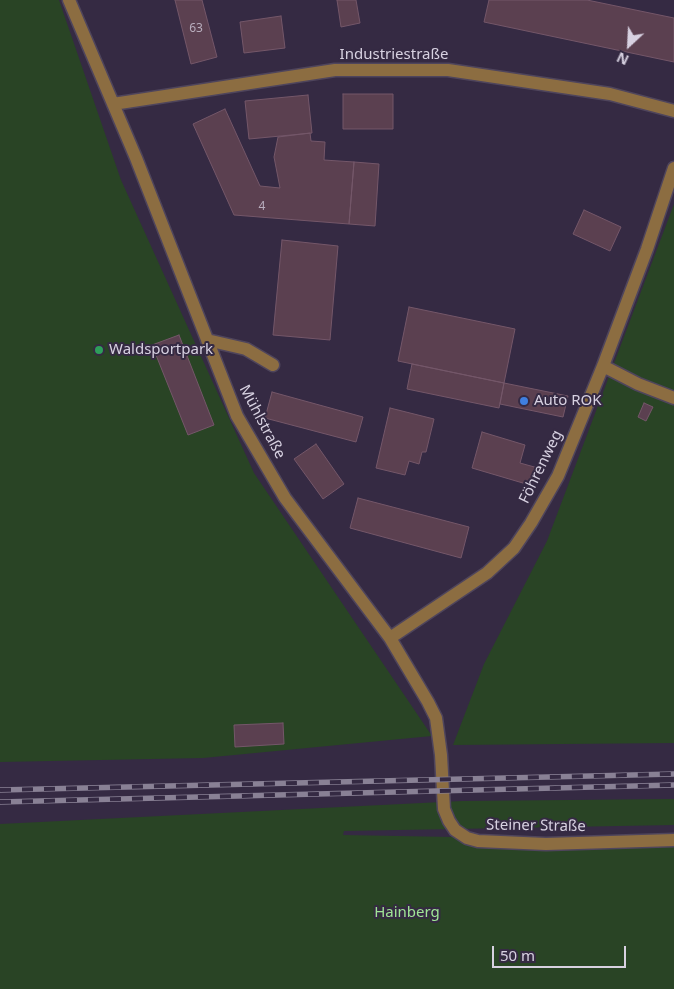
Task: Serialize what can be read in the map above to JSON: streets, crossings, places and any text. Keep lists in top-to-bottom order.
{
  "streets": {
    "street": [
      "Industriestraße",
      "Mühlstraße",
      "Föhrenweg",
      "Steiner Straße"
    ]
  },
  "crossings": [
    ["Industriestraße", "Mühlstraße"],
    ["Mühlstraße", "Föhrenweg"],
    ["Mühlstraße", "Steiner Straße"]
  ],
  "parks": ["Hainberg"],
  "places": ["Waldsportpark", "Auto ROK"],
  "house_numbers": ["63", "4"],
  "scale_bar": "50 m",
  "north": "bottom left"
}
